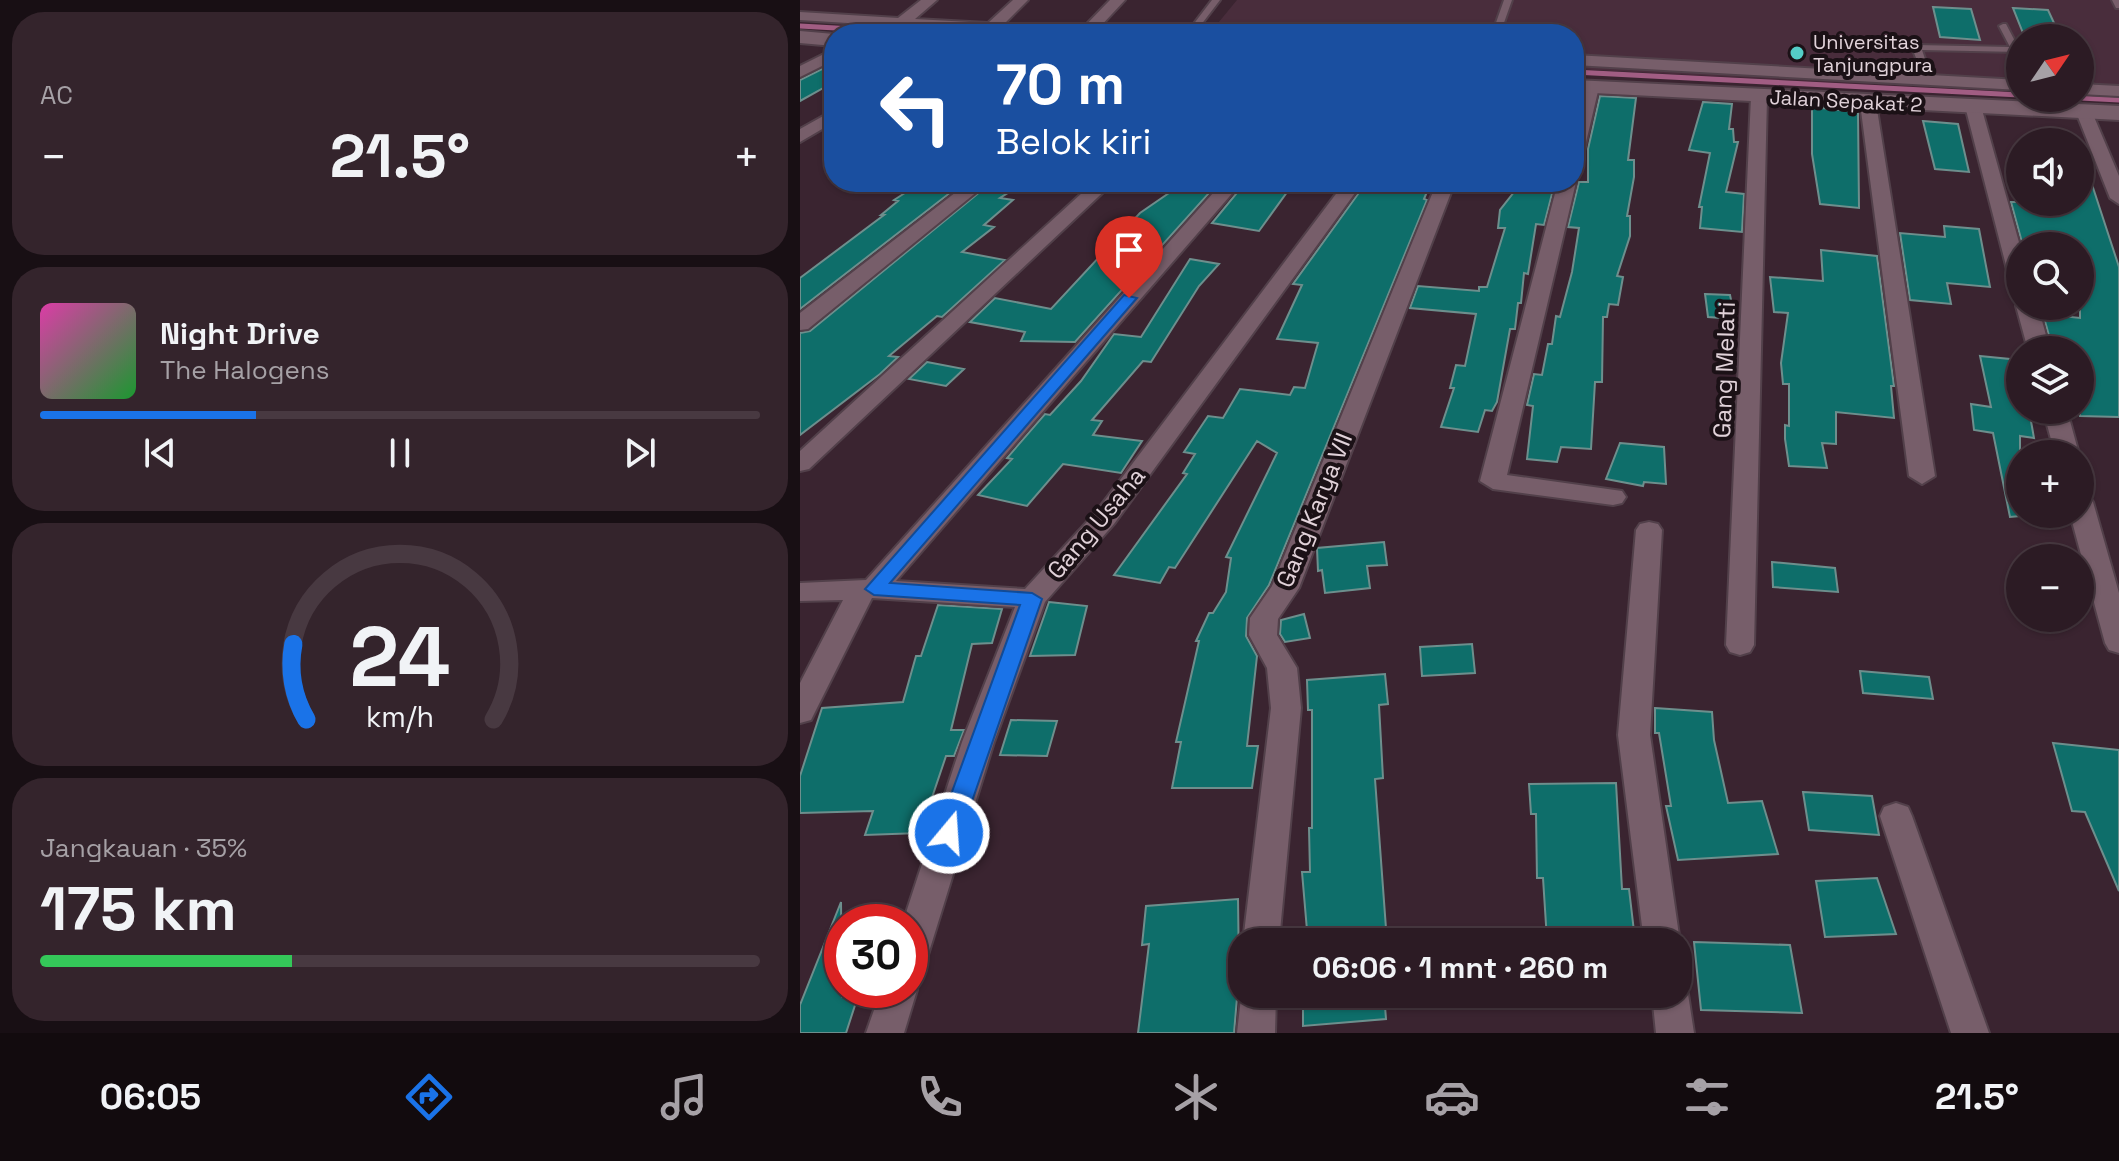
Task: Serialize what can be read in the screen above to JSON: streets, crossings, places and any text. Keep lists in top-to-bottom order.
{
  "streets": {
    "street": [
      "Jalan Sepakat 2",
      "Gang Melati",
      "Gang Karya VII",
      "Gang Usaha"
    ]
  },
  "crossings": [
    ["Jalan Sepakat 2", "Gang Melati"]
  ],
  "places": ["Universitas Tanjungpura"],
  "north": "top right",
  "page": {
    "tile": [
      "AC",
      ["Jangkauan · 35%", "175 km"]
    ],
    "map_buttons": ["+", "−"],
    "turn": ["70 m", "Belok kiri"],
    "heat": ["−", "21.5°", "+"],
    "song": ["Night Drive", "The Halogens"],
    "limit": "30",
    "trip": "06:06 · 1 mnt · 260 m",
    "tabs": ["06:05", "21.5°"],
    "gauge": ["24", "km/h"]
  }
}
